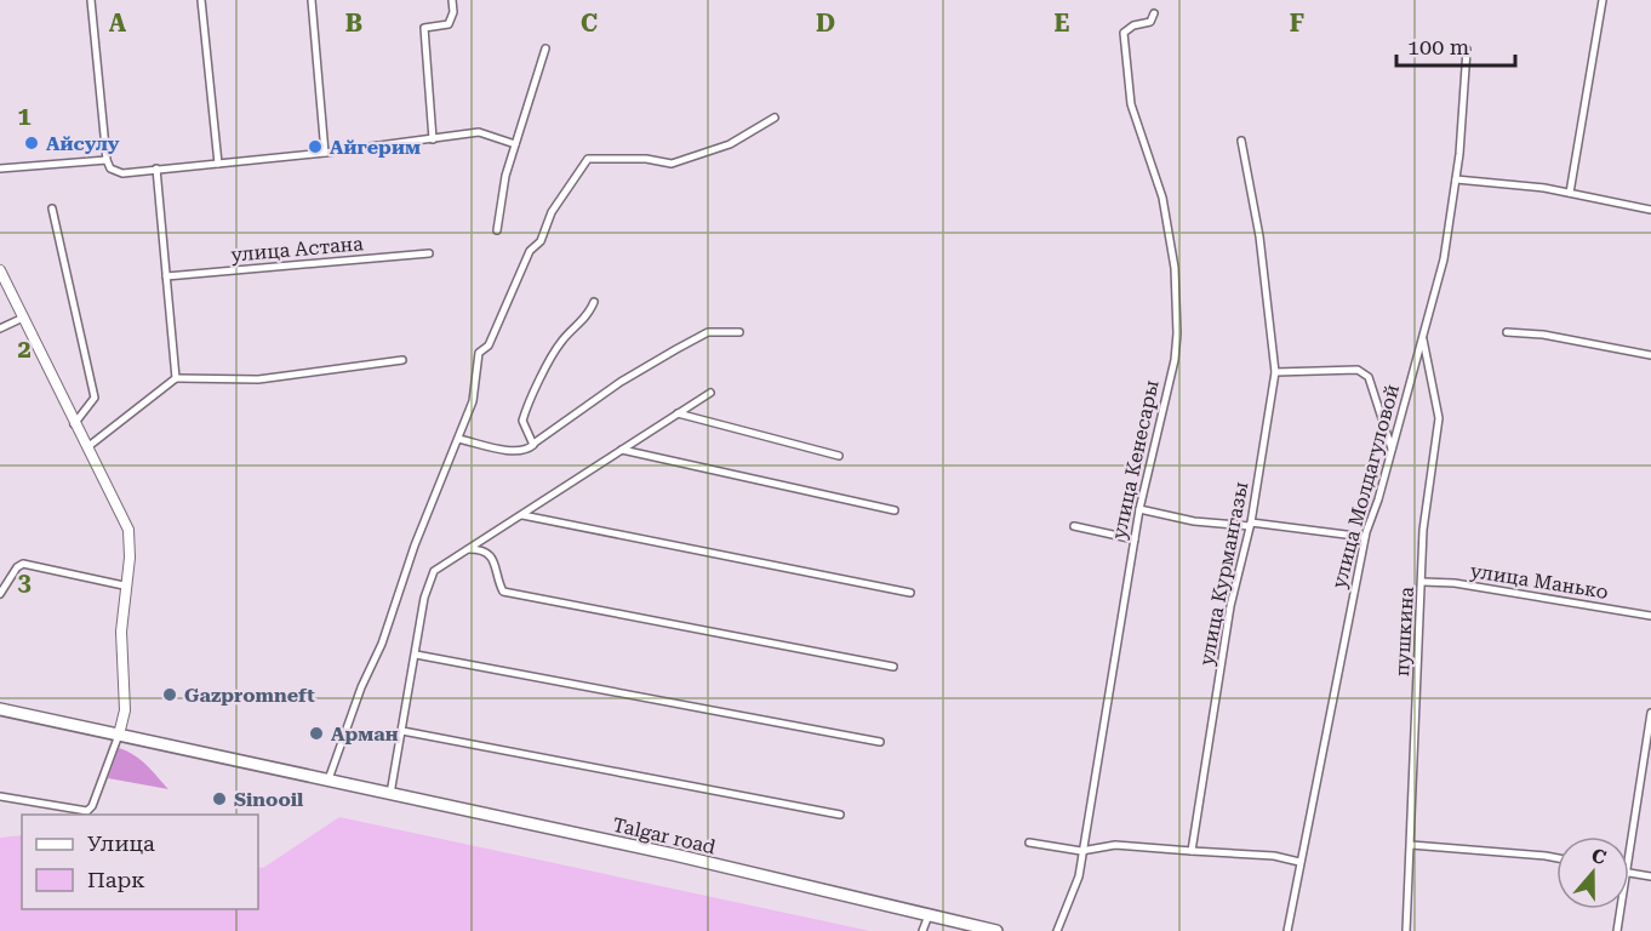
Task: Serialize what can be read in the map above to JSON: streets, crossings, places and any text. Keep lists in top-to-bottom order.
{
  "streets": {
    "main road": ["Talgar road"],
    "street": [
      "улица Астана",
      "улица Кенесары",
      "улица Молдагуловой",
      "улица Курмангазы",
      "улица Манько",
      "пушкина"
    ]
  },
  "crossings": [
    ["улица Молдагуловой", "пушкина"],
    ["улица Манько", "пушкина"]
  ],
  "places": [
    "Айсулу",
    "Айгерим",
    "Gazpromneft",
    "Арман",
    "Sinooil"
  ],
  "legend": ["Улица", "Парк"],
  "scale_bar": "100 m",
  "north": "top",
  "grid": {
    "columns": [
      "A",
      "B",
      "C",
      "D",
      "E",
      "F"
    ],
    "rows": ["1", "2", "3"]
  }
}
